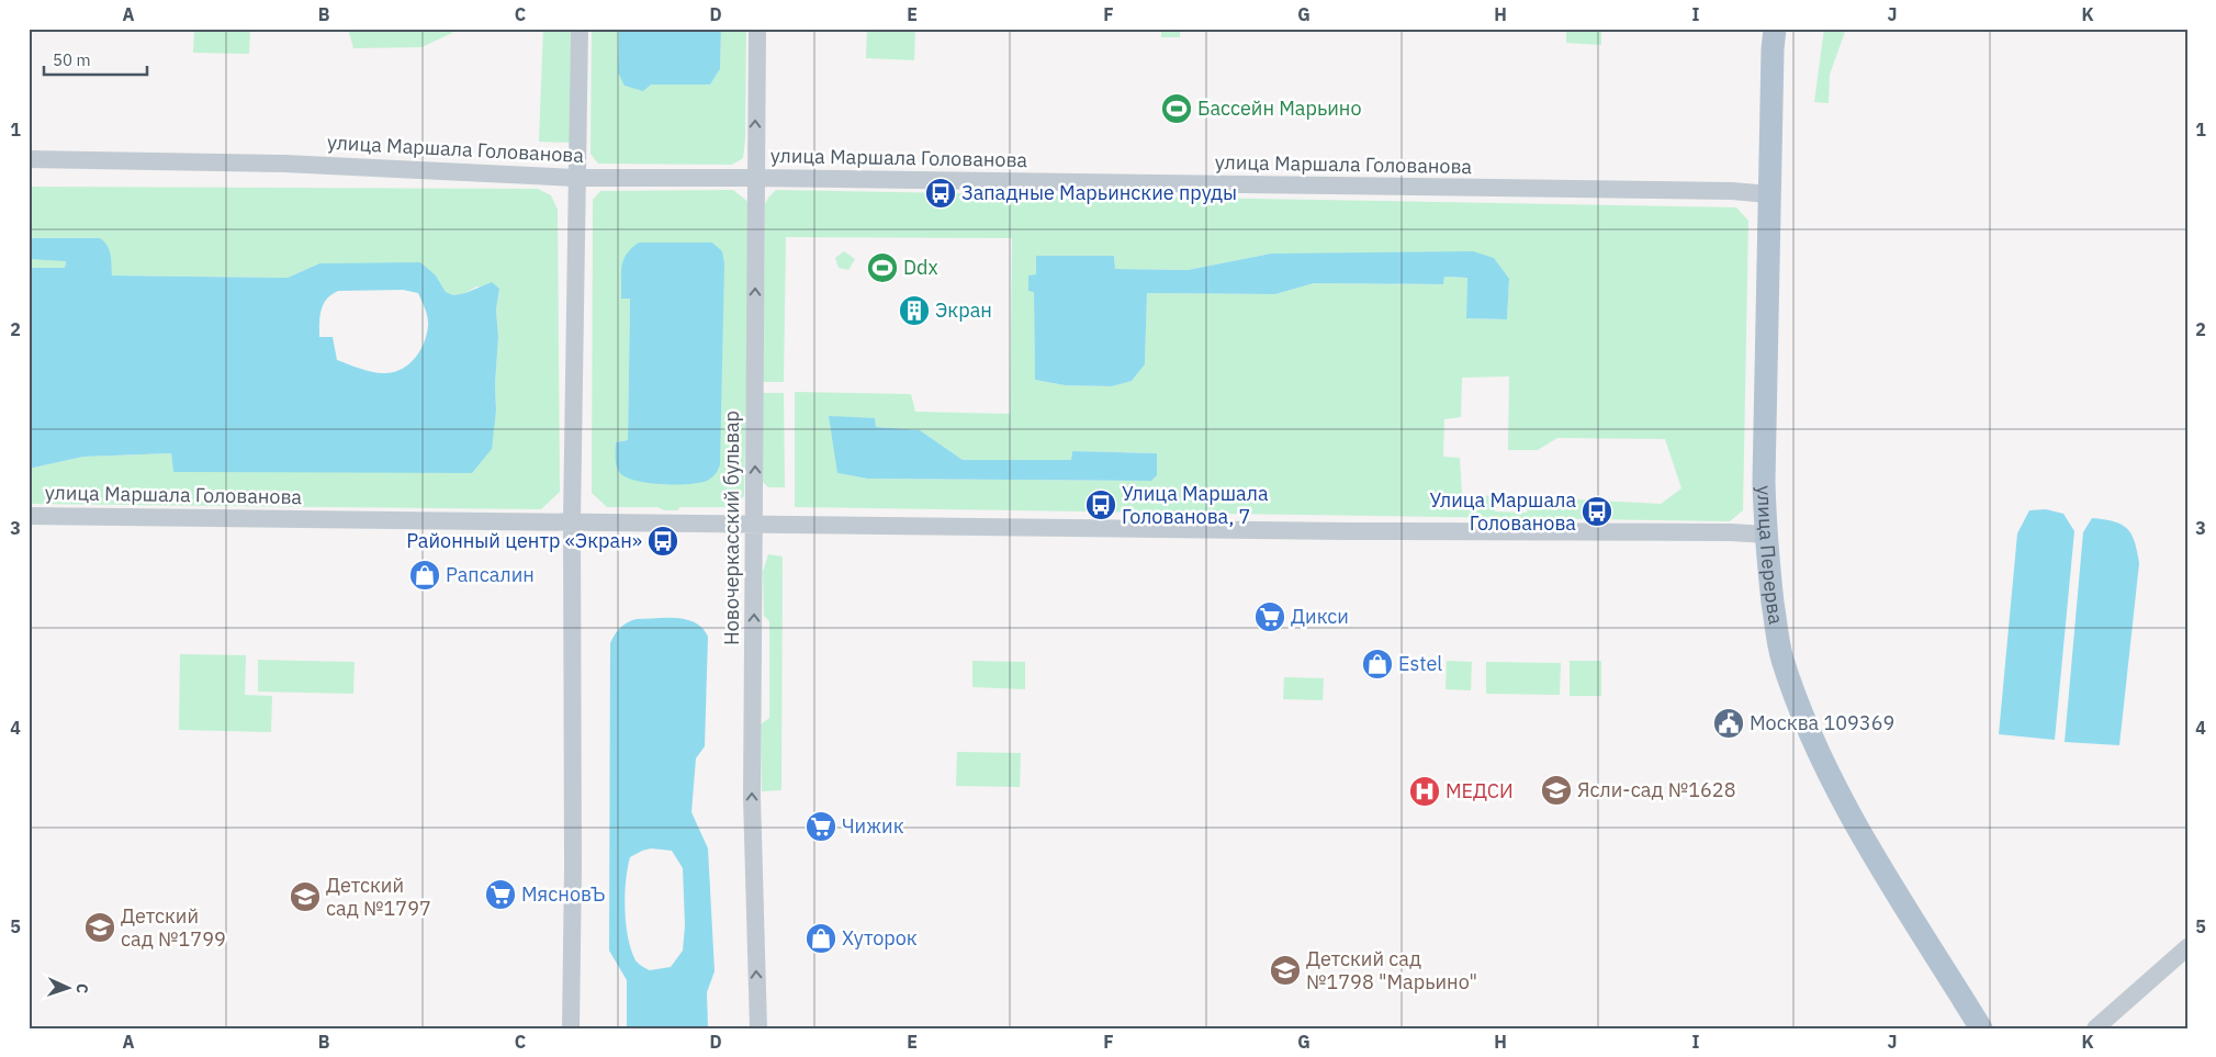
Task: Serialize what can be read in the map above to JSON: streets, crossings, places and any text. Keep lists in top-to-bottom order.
{
  "streets": {
    "main road": ["улица Перерва"],
    "street": ["улица Маршала Голованова", "Новочеркасский бульвар"]
  },
  "crossings": [
    ["улица Маршала Голованова", "Новочеркасский бульвар"],
    ["улица Маршала Голованова", "улица Перерва"]
  ],
  "one_way": ["Новочеркасский бульвар"],
  "places": {
    "sports": ["Бассейн Марьино", "Ddx"],
    "bus stop": [
      "Западные Марьинские пруды",
      "Улица Маршала Голованова, 7",
      "Улица Маршала Голованова",
      "Районный центр «Экран»"
    ],
    "building": ["Экран"],
    "shop": ["Рапсалин", "Estel", "Хуторок"],
    "supermarket": ["Дикси", "Чижик", "МясновЪ"],
    "public building": ["Москва 109369"],
    "school or university": [
      "Ясли-сад №1628",
      "Детский сад №1797",
      "Детский сад №1799",
      "Детский сад №1798 \"Марьино\""
    ],
    "hospital": ["МЕДСИ"]
  },
  "scale_bar": "50 m",
  "north": "right",
  "grid": {
    "columns": [
      "A",
      "B",
      "C",
      "D",
      "E",
      "F",
      "G",
      "H",
      "I",
      "J",
      "K"
    ],
    "rows": [
      "1",
      "2",
      "3",
      "4",
      "5"
    ]
  }
}
